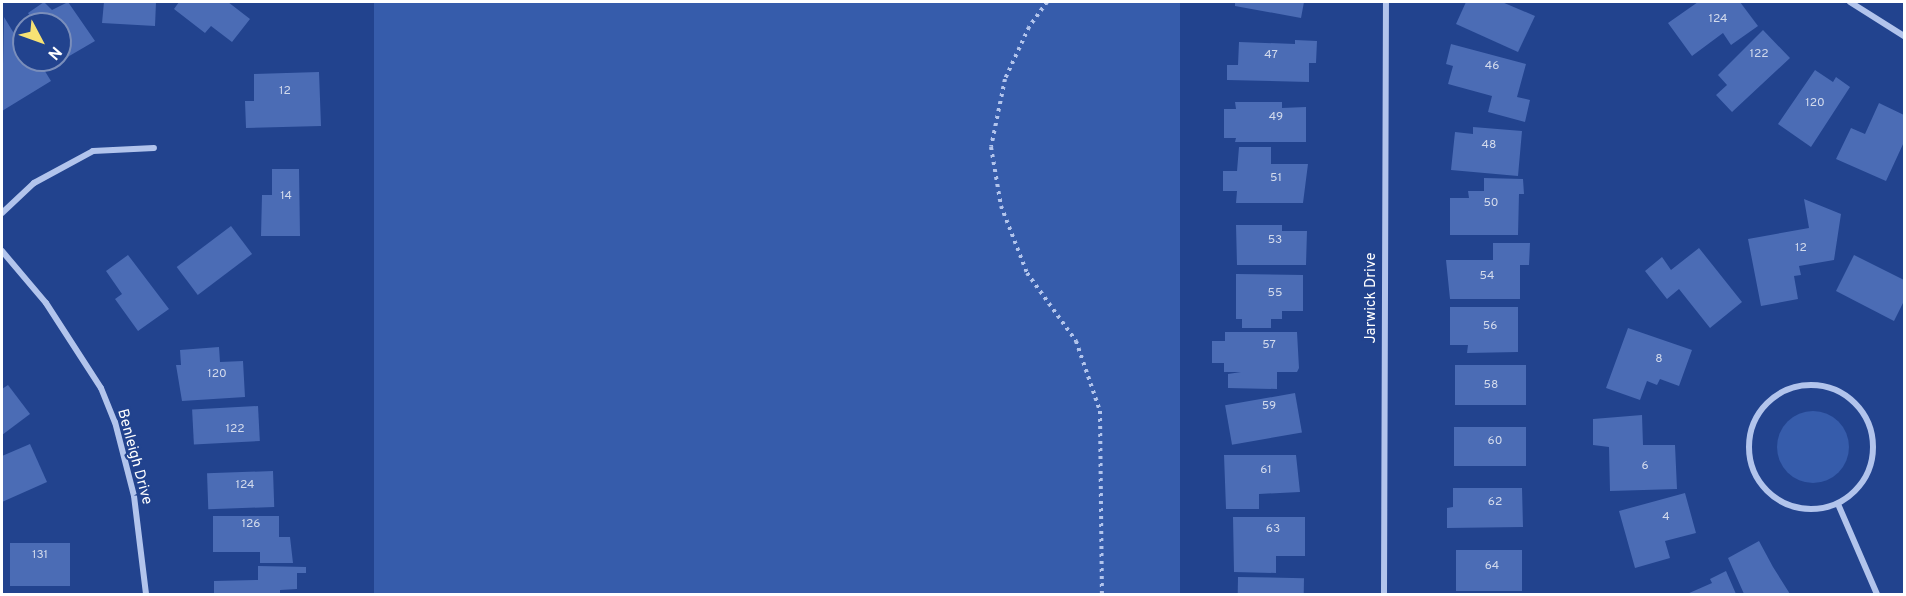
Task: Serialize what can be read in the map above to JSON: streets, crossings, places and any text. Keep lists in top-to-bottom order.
{
  "streets": {
    "street": ["Jarwick Drive", "Benleigh Drive"]
  },
  "house_numbers": [
    "124",
    "122",
    "47",
    "46",
    "12",
    "120",
    "49",
    "48",
    "51",
    "14",
    "50",
    "53",
    "12",
    "54",
    "55",
    "56",
    "57",
    "8",
    "120",
    "58",
    "59",
    "122",
    "60",
    "6",
    "61",
    "124",
    "62",
    "4",
    "126",
    "63",
    "131",
    "64"
  ],
  "north": "bottom right"
}
